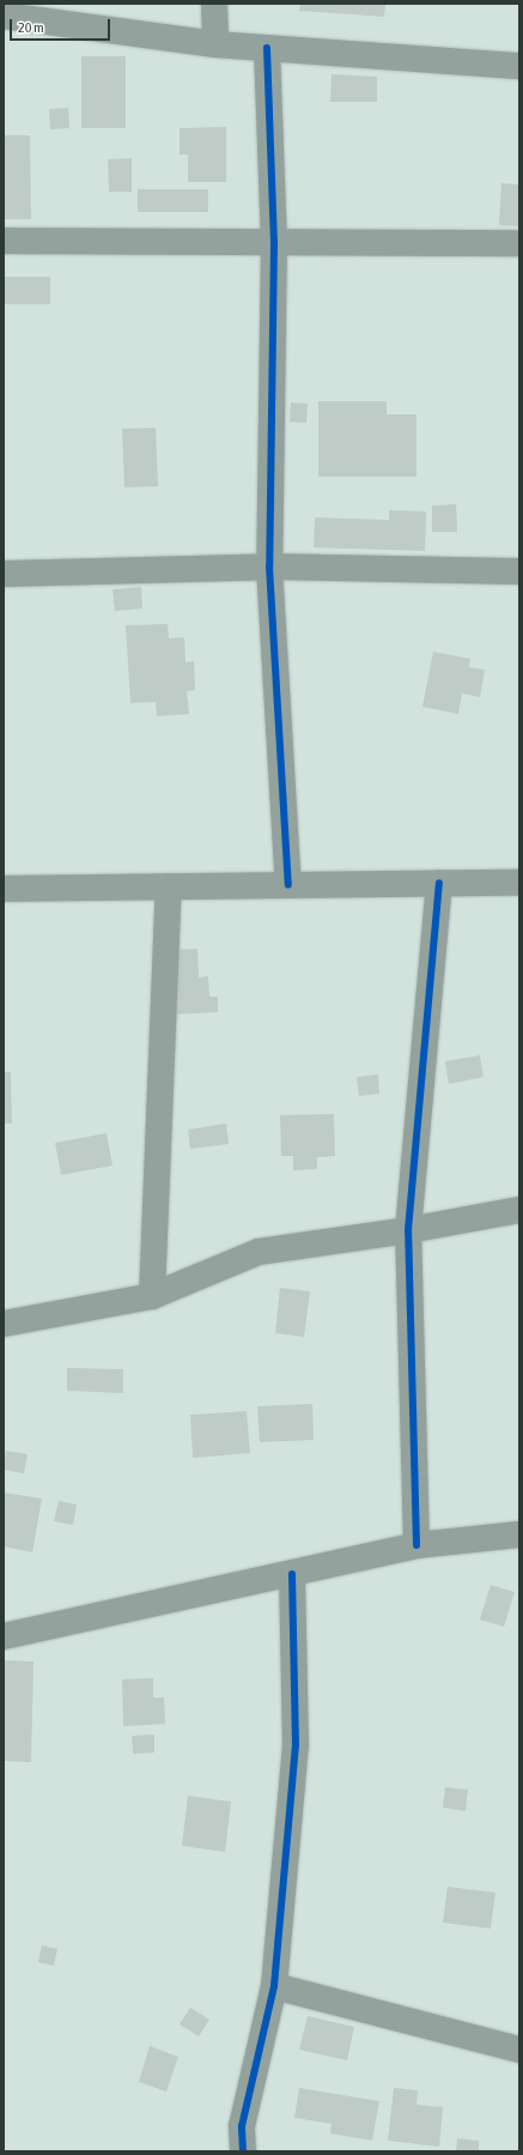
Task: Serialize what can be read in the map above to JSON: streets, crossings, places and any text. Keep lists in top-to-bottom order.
{
  "scale_bar": "20 m"
}
